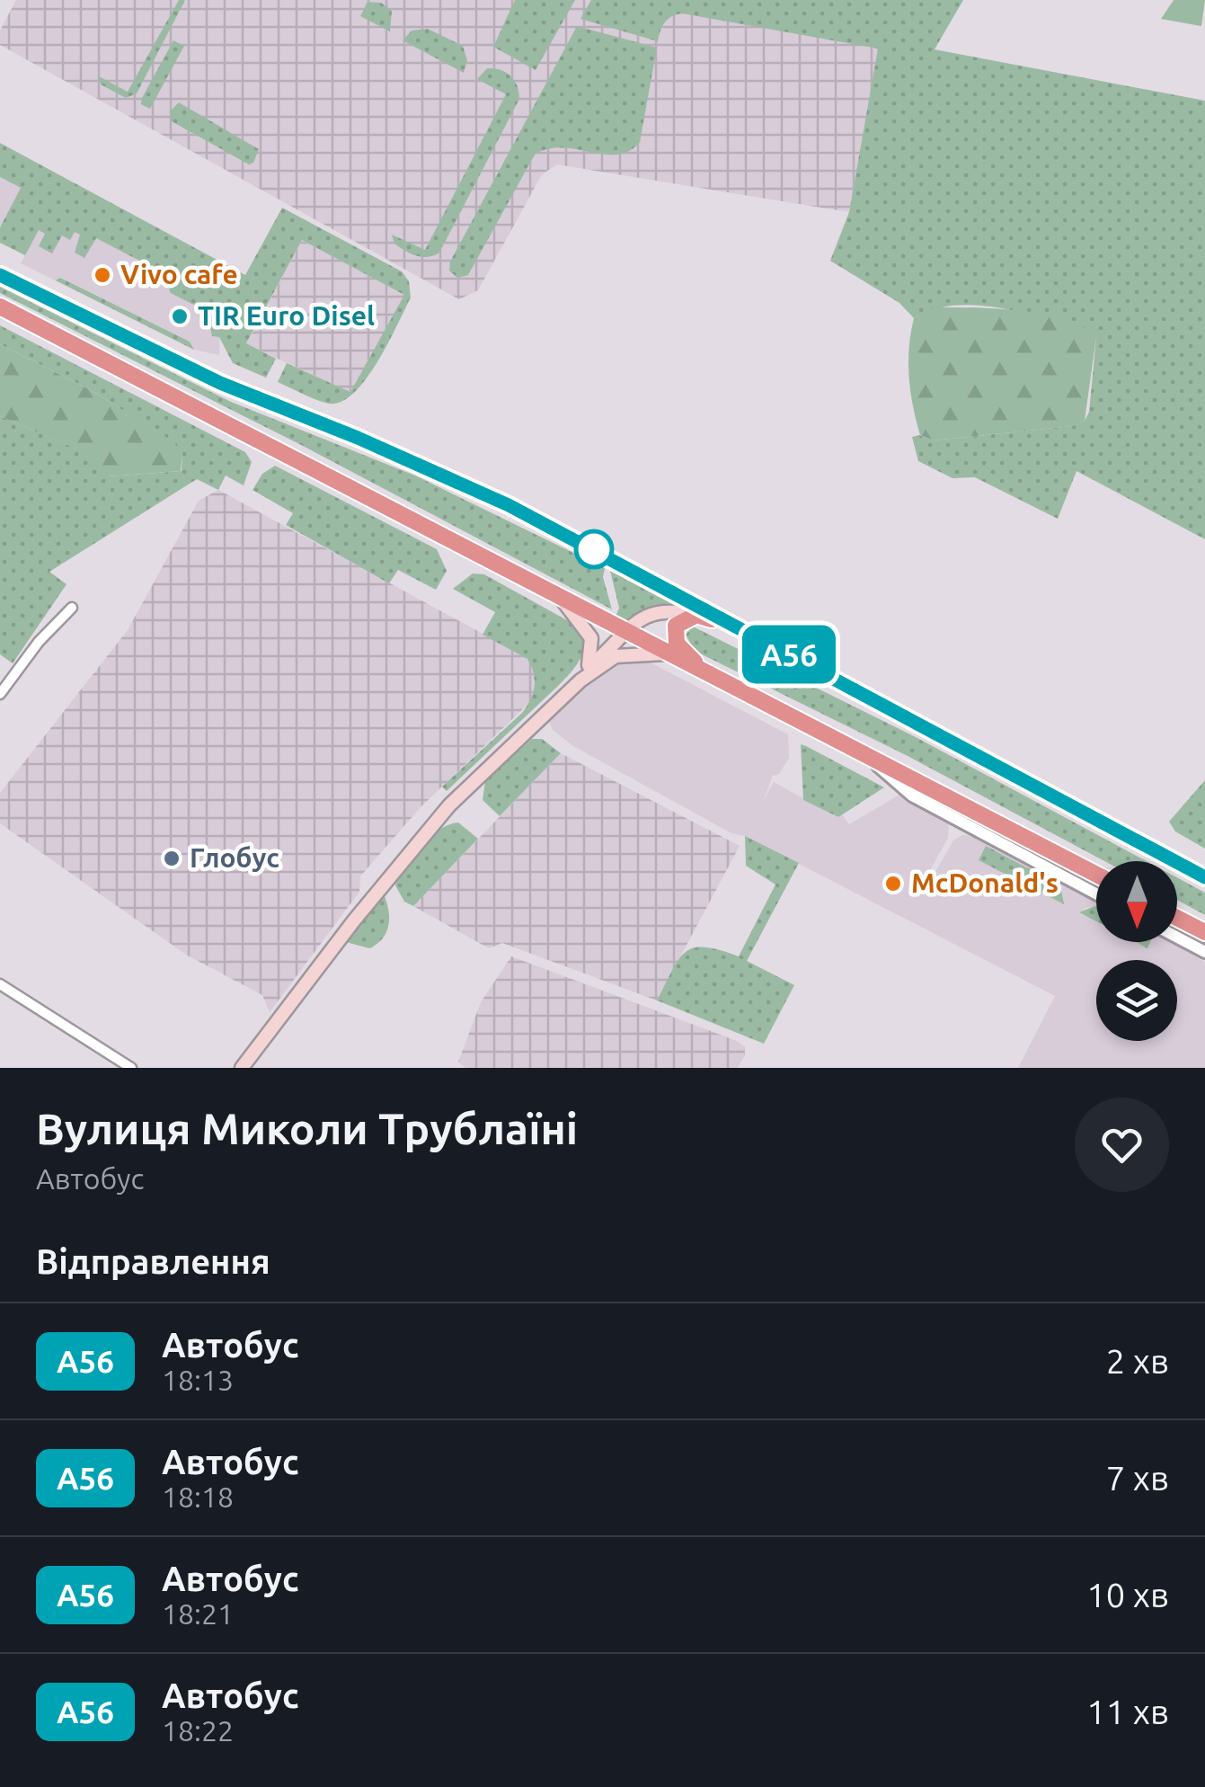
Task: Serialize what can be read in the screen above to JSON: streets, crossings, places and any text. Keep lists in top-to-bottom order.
{
  "places": [
    "Vivo cafe",
    "TIR Euro Disel",
    "Глобус",
    "McDonald's"
  ],
  "lines": ["bus line A56"],
  "north": "bottom",
  "page": {
    "on_map": "A56",
    "heading": [
      ["Вулиця Миколи Трублаїні", "Автобус"],
      "Відправлення"
    ],
    "list": [
      {
        "mark": "A56",
        "name": "Автобус",
        "note": "18:13",
        "value": "2 хв"
      },
      {
        "mark": "A56",
        "name": "Автобус",
        "note": "18:18",
        "value": "7 хв"
      },
      {
        "mark": "A56",
        "name": "Автобус",
        "note": "18:21",
        "value": "10 хв"
      },
      {
        "mark": "A56",
        "name": "Автобус",
        "note": "18:22",
        "value": "11 хв"
      }
    ]
  }
}
